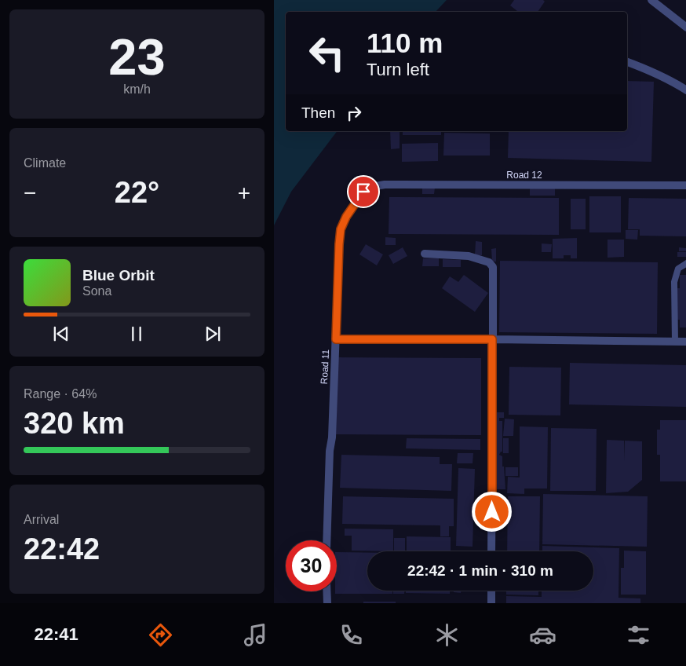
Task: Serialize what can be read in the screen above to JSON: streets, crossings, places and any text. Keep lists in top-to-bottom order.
{
  "streets": {
    "street": ["Road 12", "Road 11"]
  },
  "crossings": [
    ["Road 12", "Road 11"]
  ],
  "page": {
    "tile": [
      ["23", "km/h"],
      "Climate",
      ["Range · 64%", "320 km"],
      ["Arrival", "22:42"]
    ],
    "turn": ["110 m", "Turn left"],
    "then": "Then",
    "heat": ["−", "22°", "+"],
    "song": ["Blue Orbit", "Sona"],
    "limit": "30",
    "trip": "22:42 · 1 min · 310 m",
    "tabs": "22:41"
  }
}
